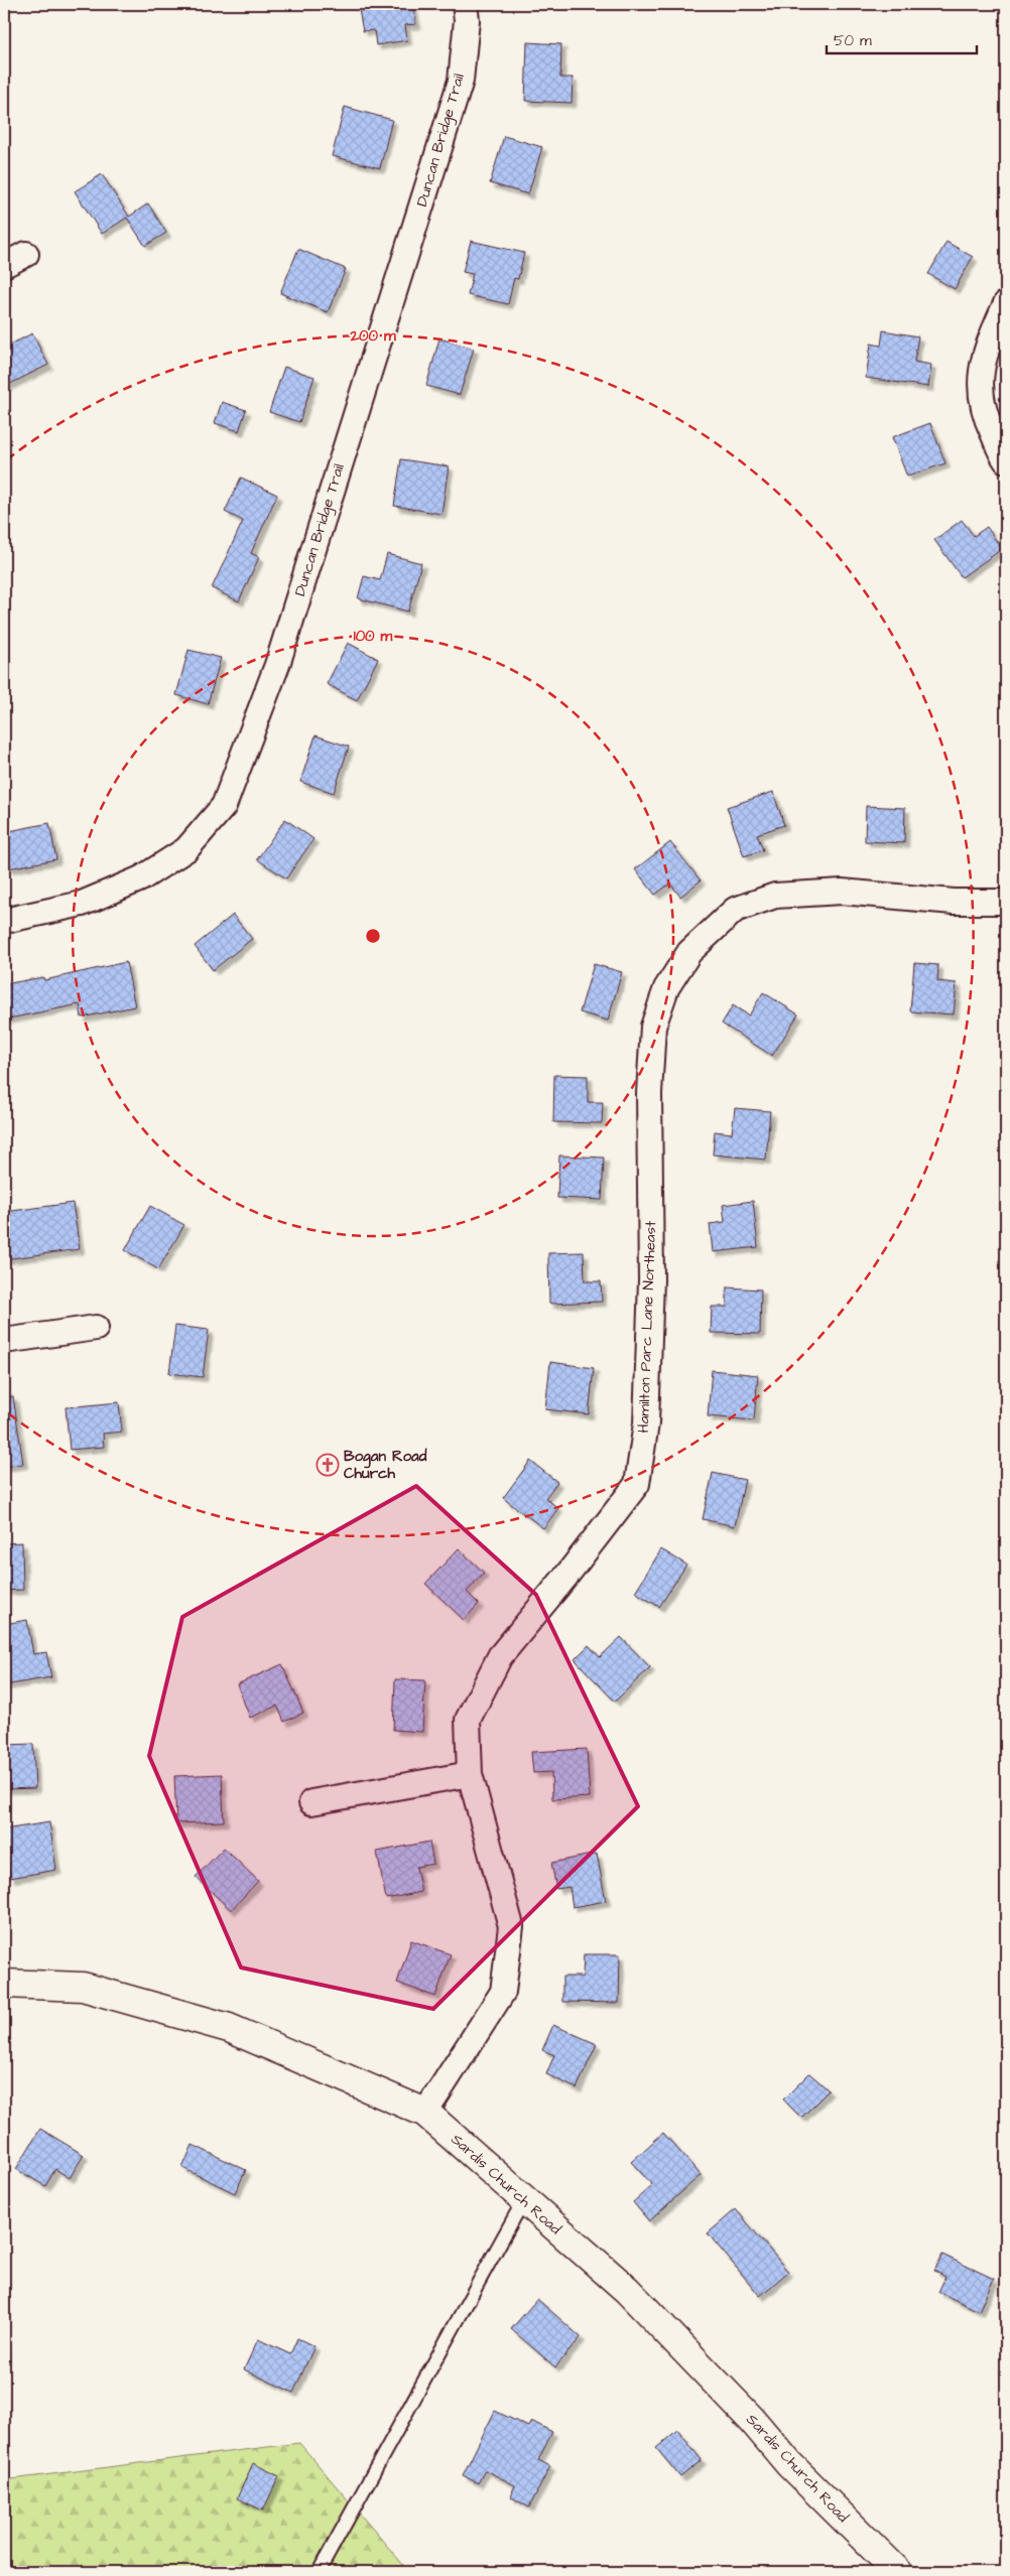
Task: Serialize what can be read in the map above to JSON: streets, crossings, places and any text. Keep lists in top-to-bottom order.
{
  "streets": {
    "street": ["Duncan Bridge Trail", "Hamilton Parc Lane Northeast", "Sardis Church Road"]
  },
  "crossings": [
    ["Hamilton Parc Lane Northeast", "Sardis Church Road"]
  ],
  "places": {
    "church": ["Bogan Road Church"]
  },
  "scale_bar": "50 m",
  "rings": ["200 m", "100 m"]
}
